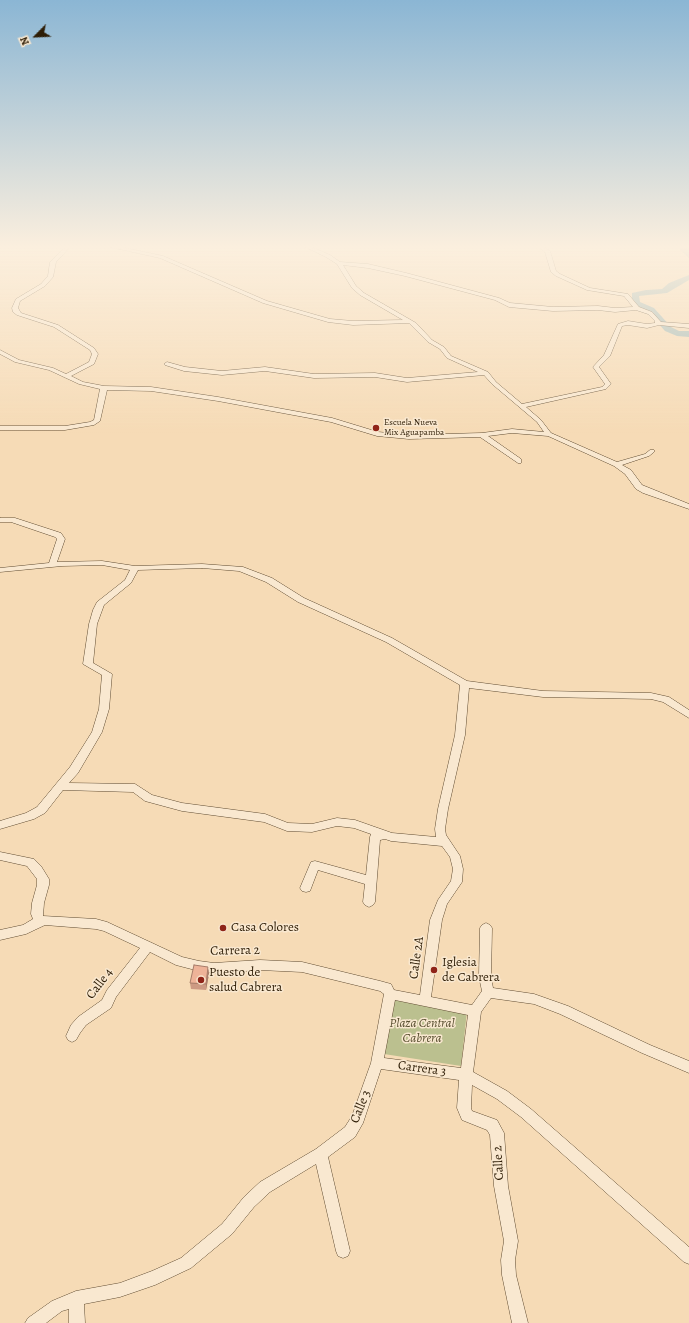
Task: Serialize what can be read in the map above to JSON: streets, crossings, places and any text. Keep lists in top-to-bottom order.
{
  "streets": {
    "street": [
      "Carrera 2",
      "Calle 2A",
      "Calle 4",
      "Carrera 3",
      "Calle 3",
      "Calle 2"
    ]
  },
  "crossings": [
    ["Carrera 2", "Calle 2A"],
    ["Carrera 2", "Calle 4"],
    ["Carrera 2", "Calle 3"],
    ["Carrera 2", "Calle 2"],
    ["Carrera 3", "Calle 3"],
    ["Carrera 3", "Calle 2"]
  ],
  "parks": ["Plaza Central Cabrera"],
  "places": [
    "Escuela Nueva Mix Aguapamba",
    "Casa Colores",
    "Iglesia de Cabrera",
    "Puesto de salud Cabrera"
  ],
  "north": "bottom left"
}
